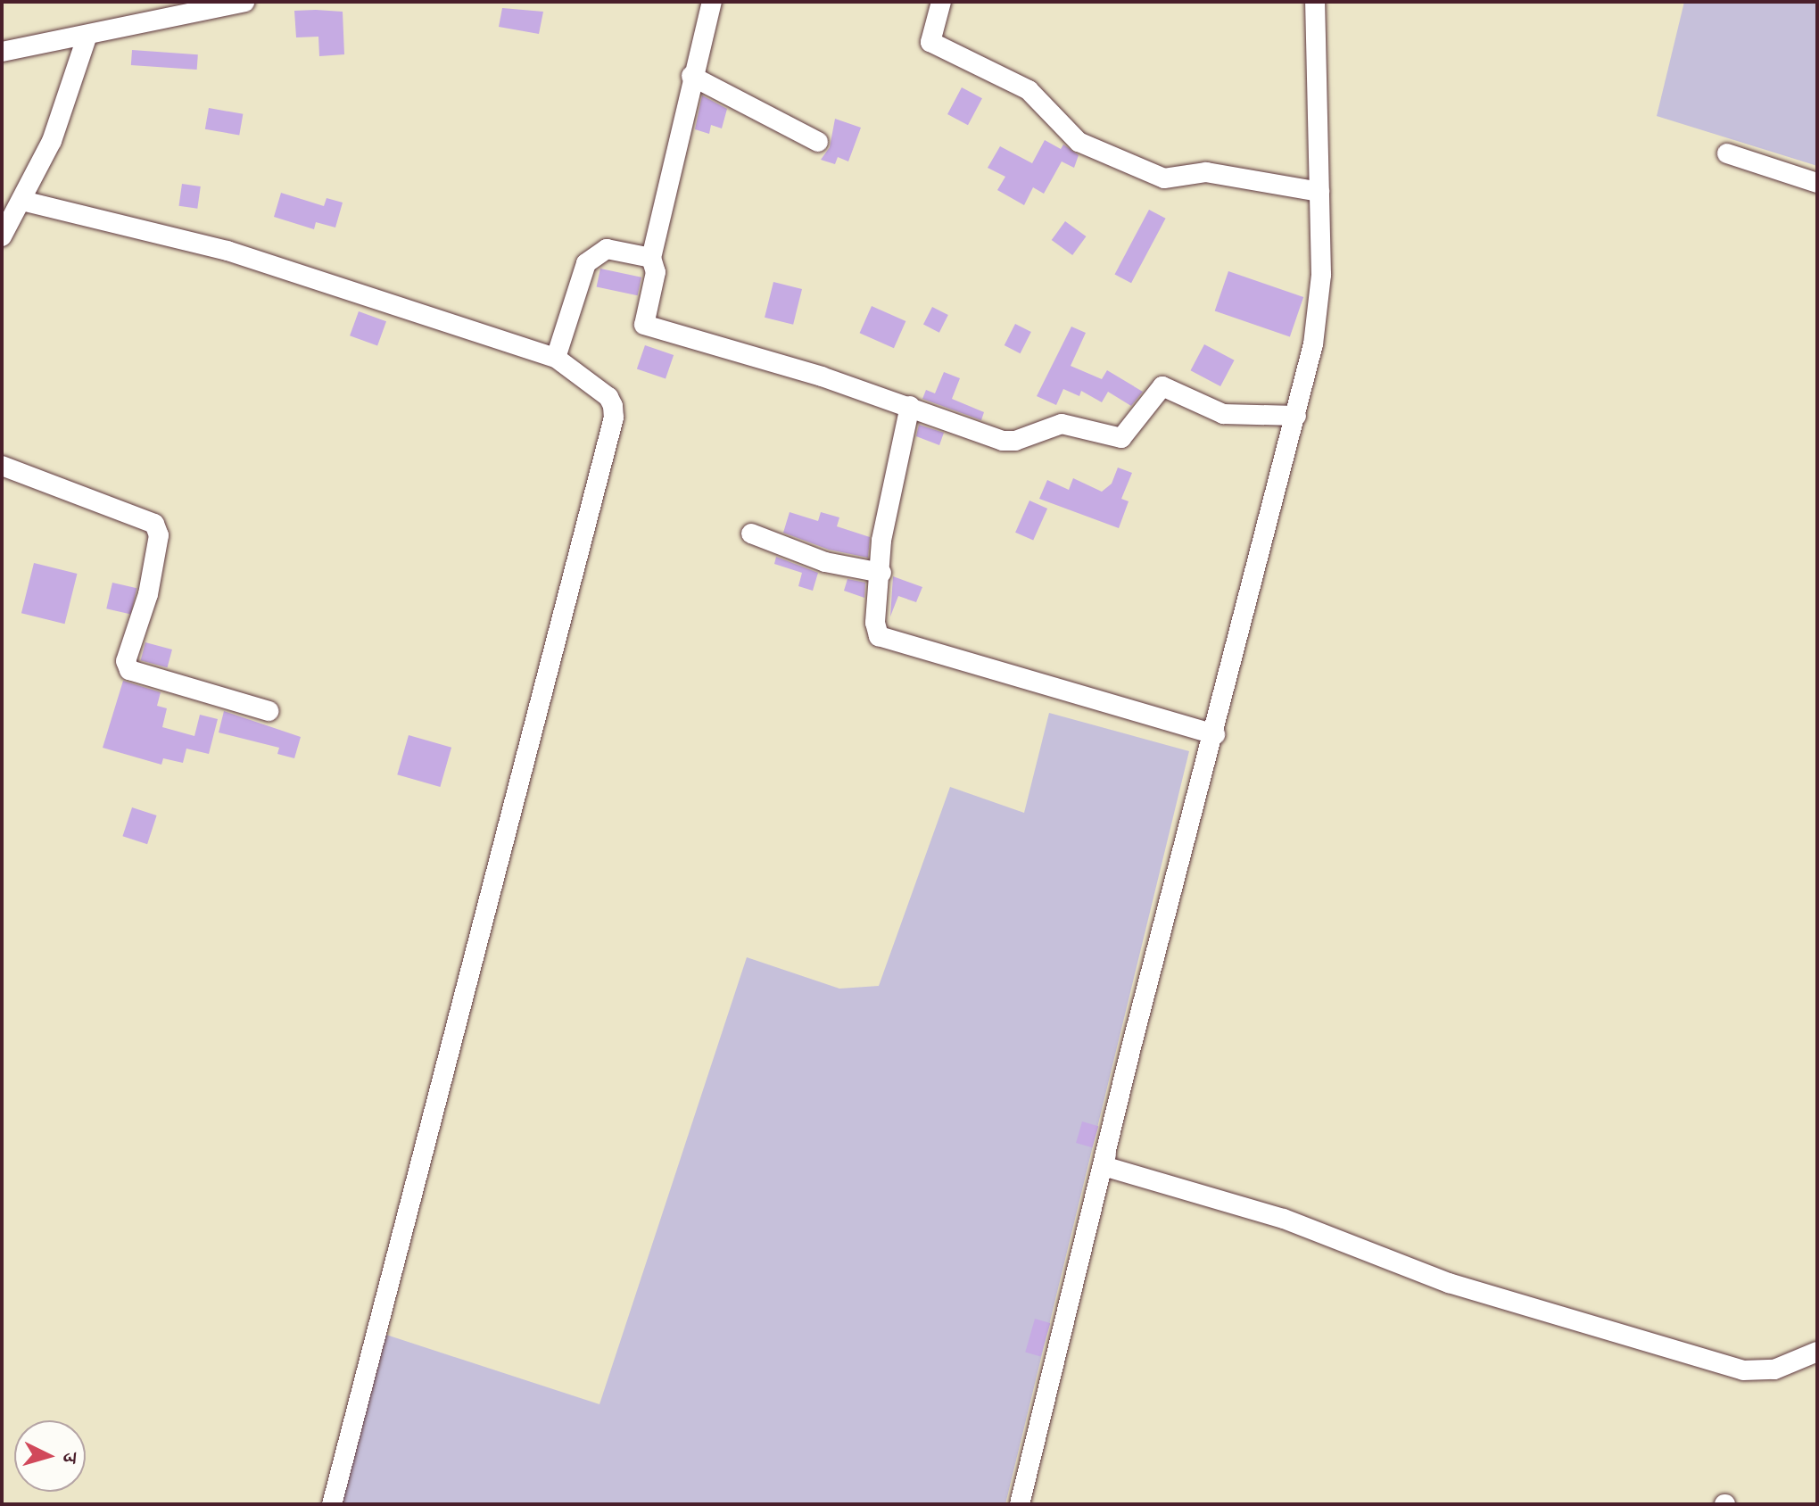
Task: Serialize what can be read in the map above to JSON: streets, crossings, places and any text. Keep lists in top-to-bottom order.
{
  "north": "right"
}
